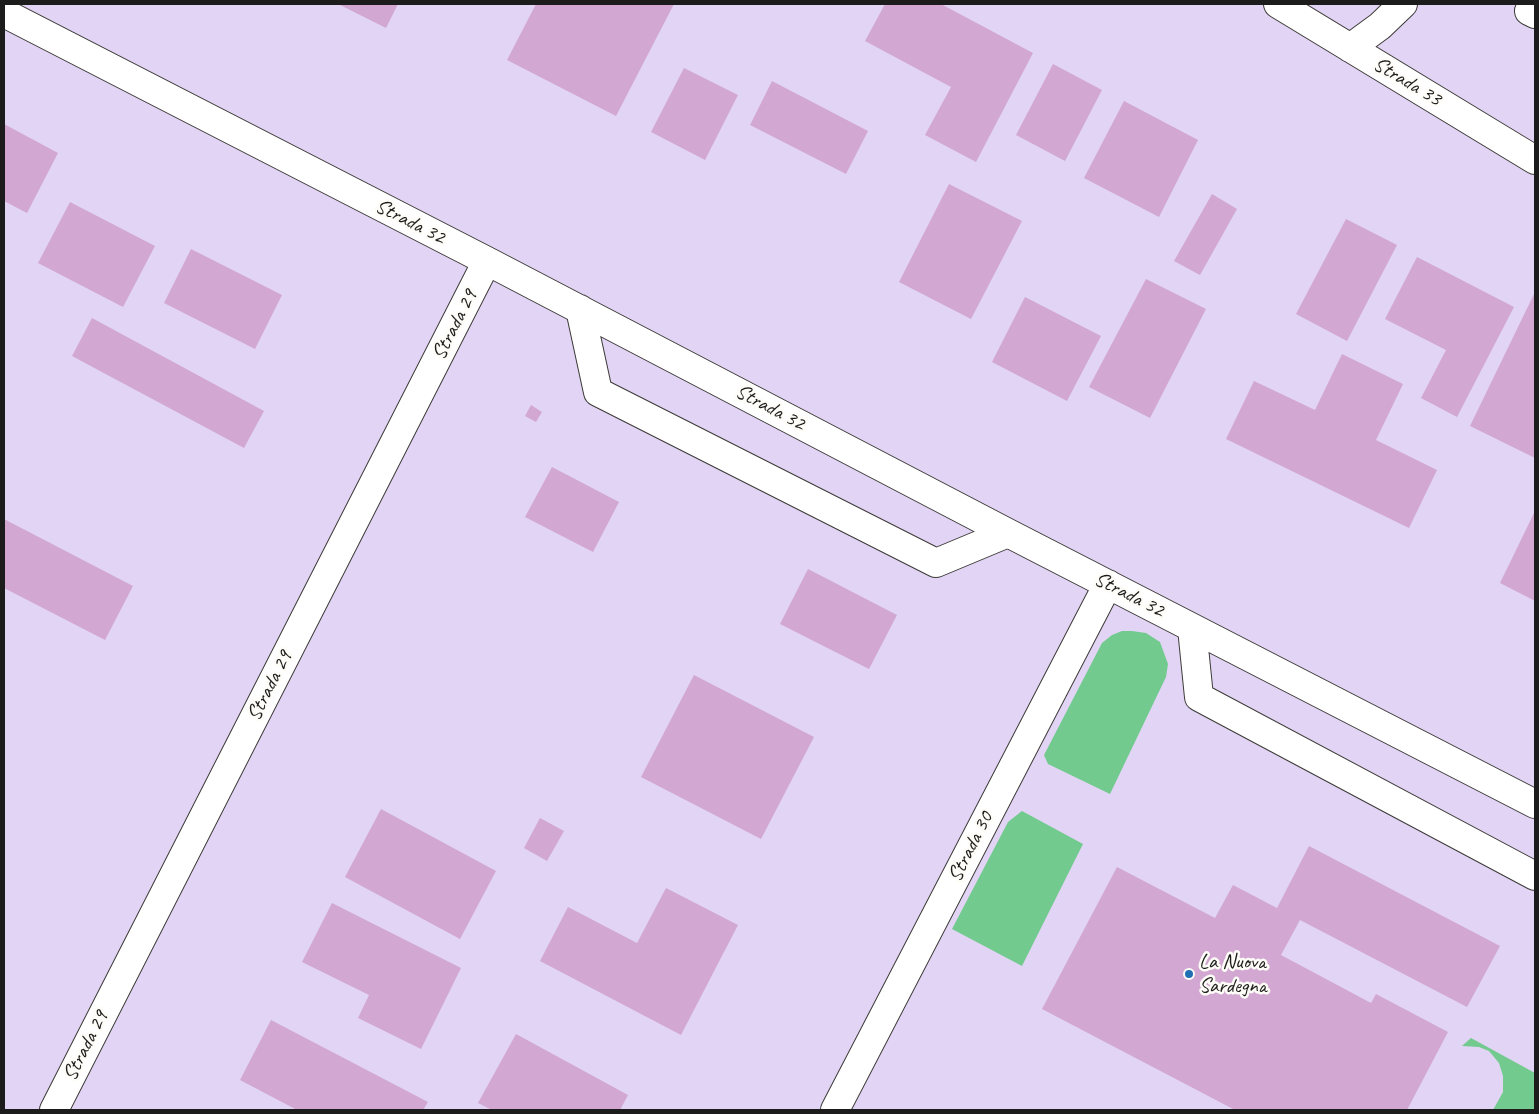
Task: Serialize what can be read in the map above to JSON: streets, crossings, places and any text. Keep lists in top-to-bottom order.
{
  "streets": {
    "street": [
      "Strada 33",
      "Strada 32",
      "Strada 29",
      "Strada 30"
    ]
  },
  "crossings": [
    ["Strada 32", "Strada 29"],
    ["Strada 32", "Strada 30"]
  ],
  "places": ["La Nuova Sardegna"]
}
